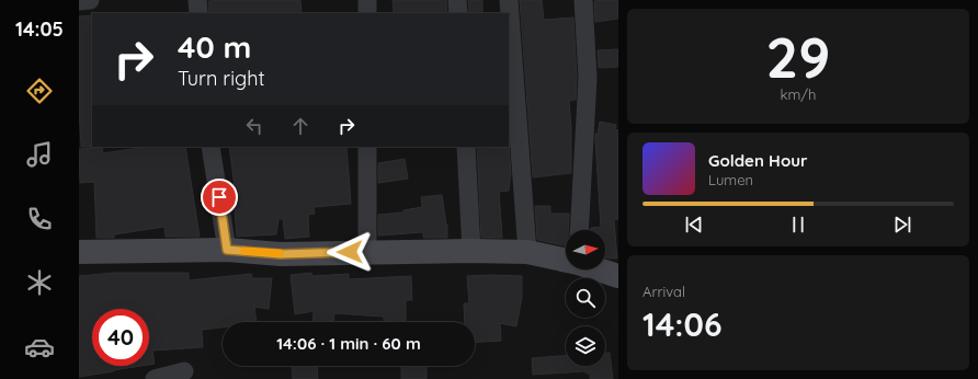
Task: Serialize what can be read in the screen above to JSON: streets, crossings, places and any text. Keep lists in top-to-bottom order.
{
  "north": "right",
  "page": {
    "tabs": "14:05",
    "tile": [
      ["29", "km/h"],
      ["Arrival", "14:06"]
    ],
    "turn": ["40 m", "Turn right"],
    "song": ["Golden Hour", "Lumen"],
    "limit": "40",
    "trip": "14:06 · 1 min · 60 m"
  }
}
